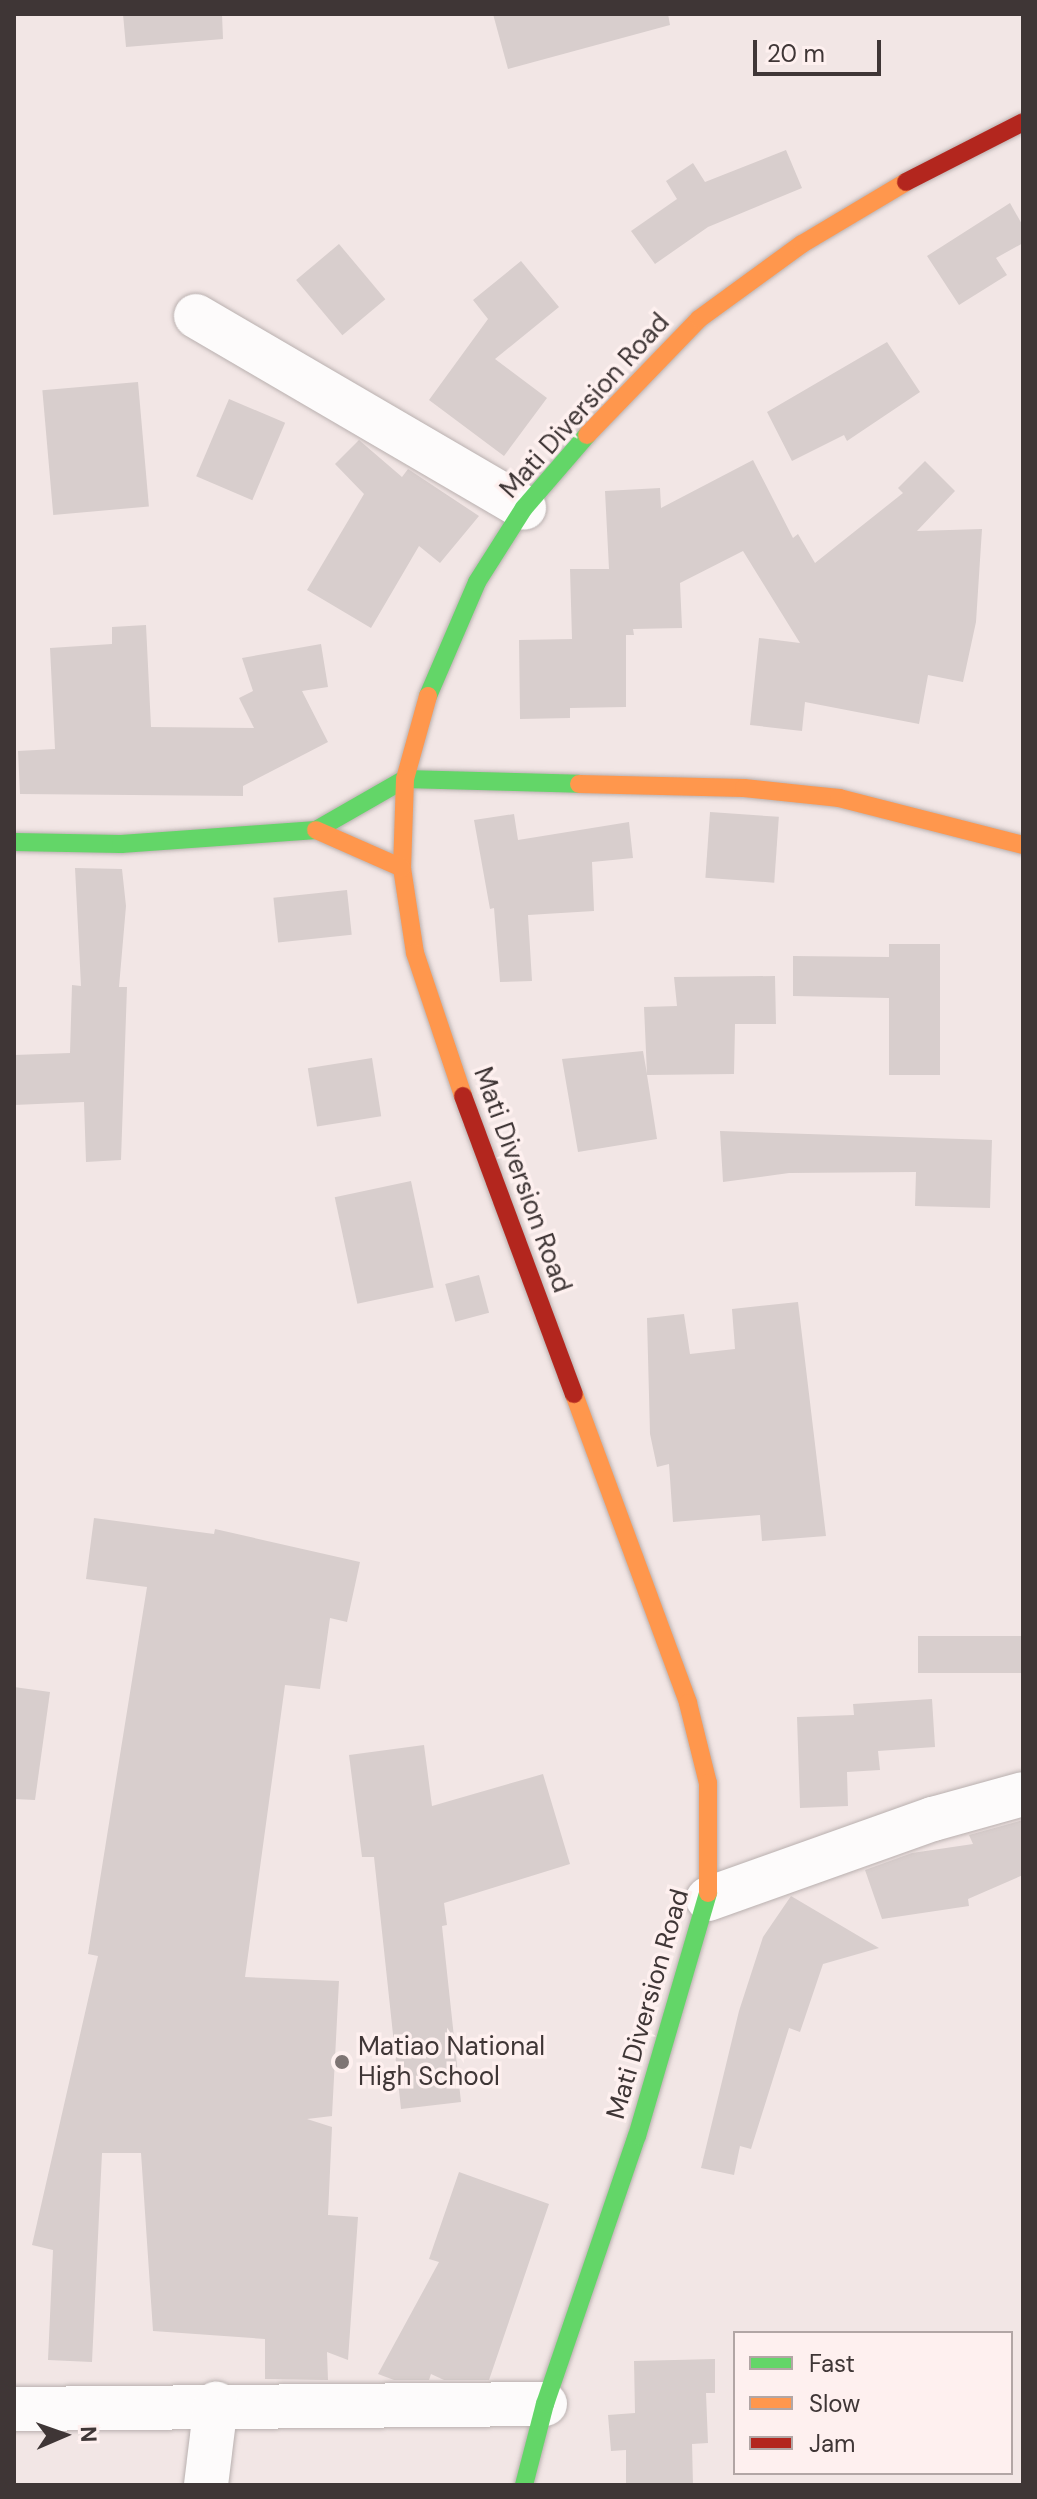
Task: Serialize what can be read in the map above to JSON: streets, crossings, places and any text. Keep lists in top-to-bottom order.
{
  "streets": {
    "main road": ["Mati Diversion Road"]
  },
  "places": ["Matiao National High School"],
  "legend": ["Fast", "Slow", "Jam"],
  "scale_bar": "20 m",
  "north": "right"
}
